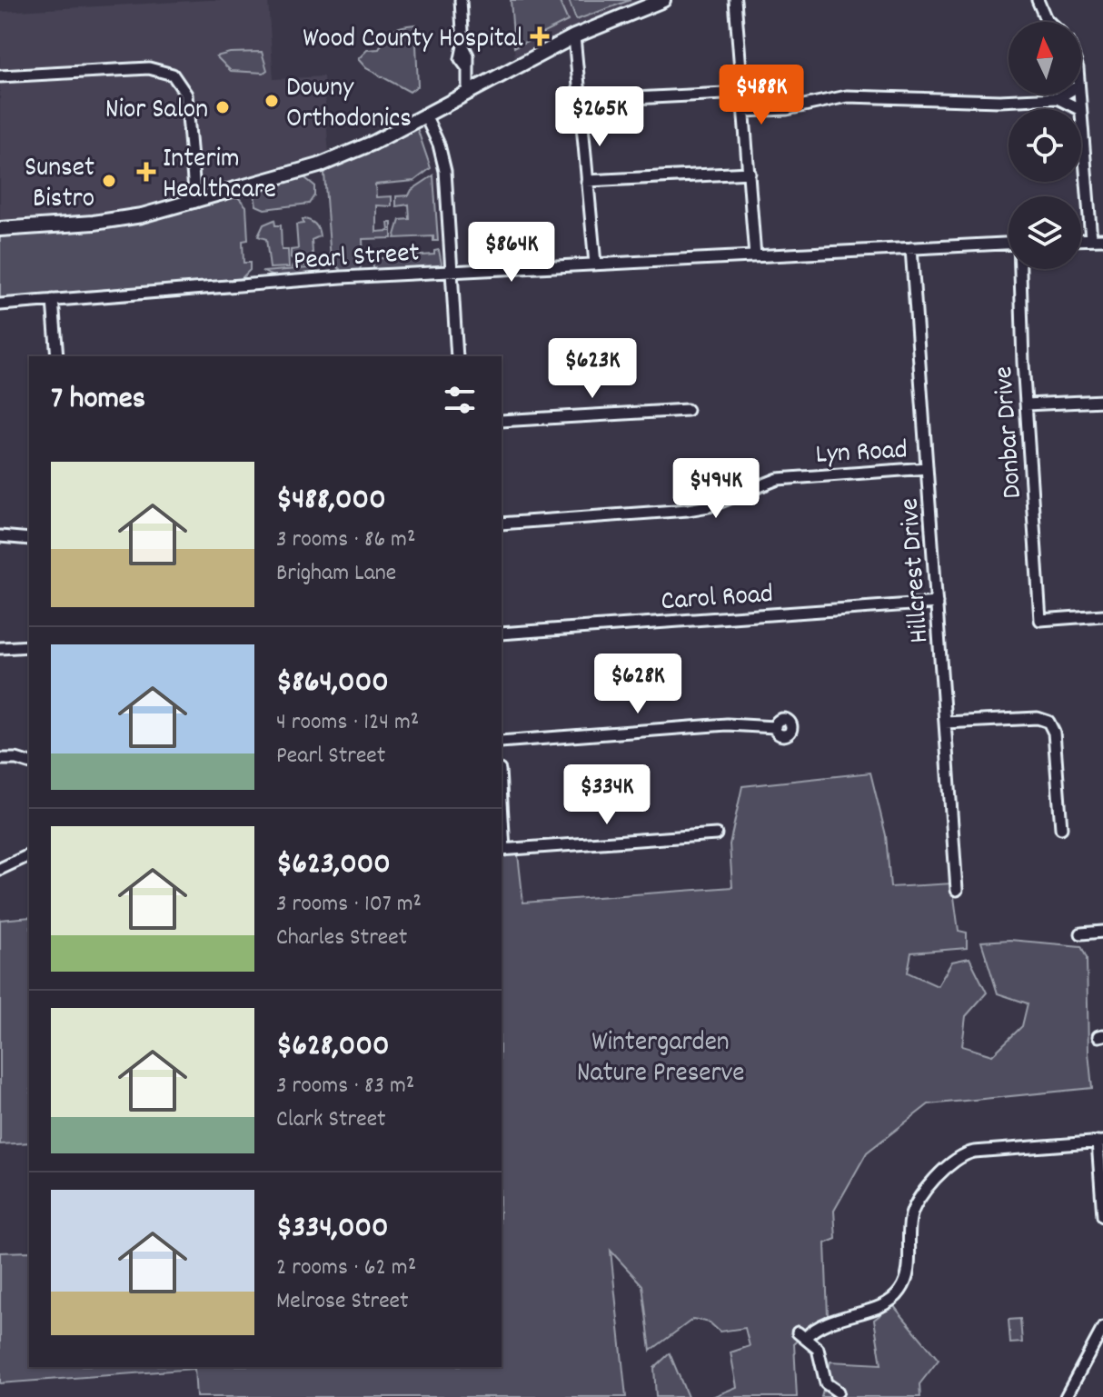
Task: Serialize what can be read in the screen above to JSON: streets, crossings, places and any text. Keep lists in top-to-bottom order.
{
  "streets": {
    "street": [
      "Pearl Street",
      "Donbar Drive",
      "Lyn Road",
      "Hillcrest Drive",
      "Carol Road"
    ]
  },
  "crossings": [
    ["Pearl Street", "Hillcrest Drive"],
    ["Lyn Road", "Hillcrest Drive"],
    ["Hillcrest Drive", "Carol Road"]
  ],
  "parks": ["Wintergarden Nature Preserve"],
  "places": {
    "health": ["Wood County Hospital", "Interim Healthcare"],
    "other": ["Downy Orthodonics", "Nior Salon", "Sunset Bistro"]
  },
  "north": "top",
  "page": {
    "price": [
      "$488K",
      "$265K",
      "$864K",
      "$623K",
      "$494K",
      "$628K",
      "$334K"
    ],
    "heading": "7 homes",
    "list": [
      {
        "name": "$488,000",
        "note": "3 rooms · 86 m² · Brigham Lane"
      },
      {
        "name": "$864,000",
        "note": "4 rooms · 124 m² · Pearl Street"
      },
      {
        "name": "$623,000",
        "note": "3 rooms · 107 m² · Charles Street"
      },
      {
        "name": "$628,000",
        "note": "3 rooms · 83 m² · Clark Street"
      },
      {
        "name": "$334,000",
        "note": "2 rooms · 62 m² · Melrose Street"
      }
    ]
  }
}
